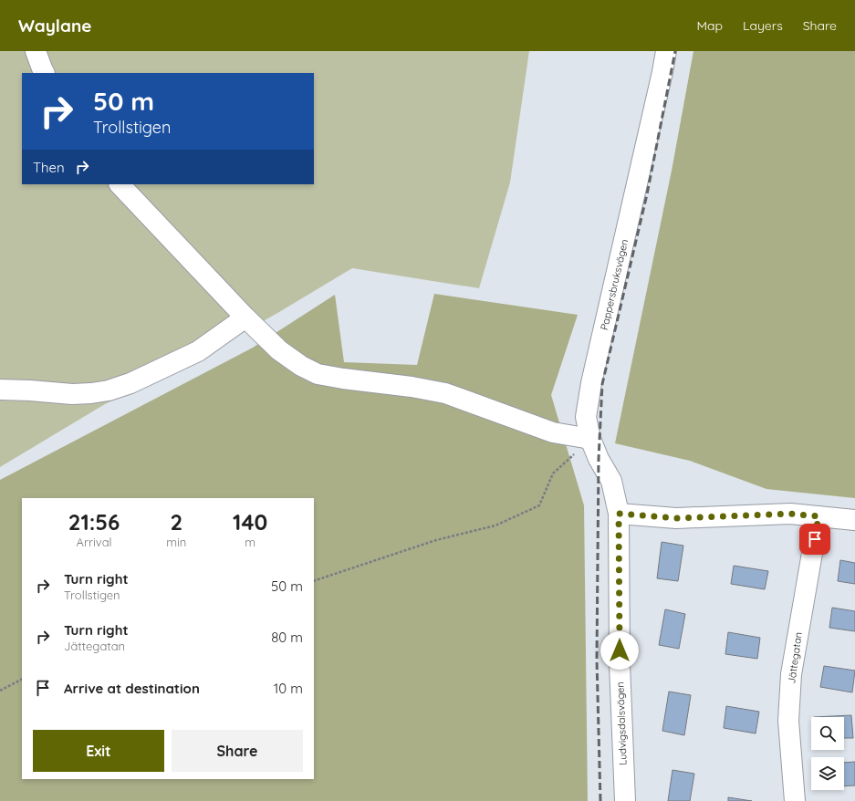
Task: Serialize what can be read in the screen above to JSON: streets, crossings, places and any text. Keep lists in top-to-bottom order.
{
  "streets": {
    "street": ["Pappersbruksvägen", "Jättegatan", "Ludvigsdalsvägen"]
  },
  "crossings": [
    ["Pappersbruksvägen", "Ludvigsdalsvägen"]
  ],
  "page": {
    "header": "Waylane",
    "nav": ["Map", "Layers", "Share"],
    "turn": ["50 m", "Trollstigen"],
    "then": "Then",
    "eta": [
      "21:56",
      "Arrival",
      "2",
      "min",
      "140",
      "m"
    ],
    "list": [
      {
        "name": "Turn right",
        "note": "Trollstigen",
        "value": "50 m"
      },
      {
        "name": "Turn right",
        "note": "Jättegatan",
        "value": "80 m"
      },
      {
        "name": "Arrive at destination",
        "value": "10 m"
      }
    ],
    "buttons": ["Exit", "Share"]
  }
}
